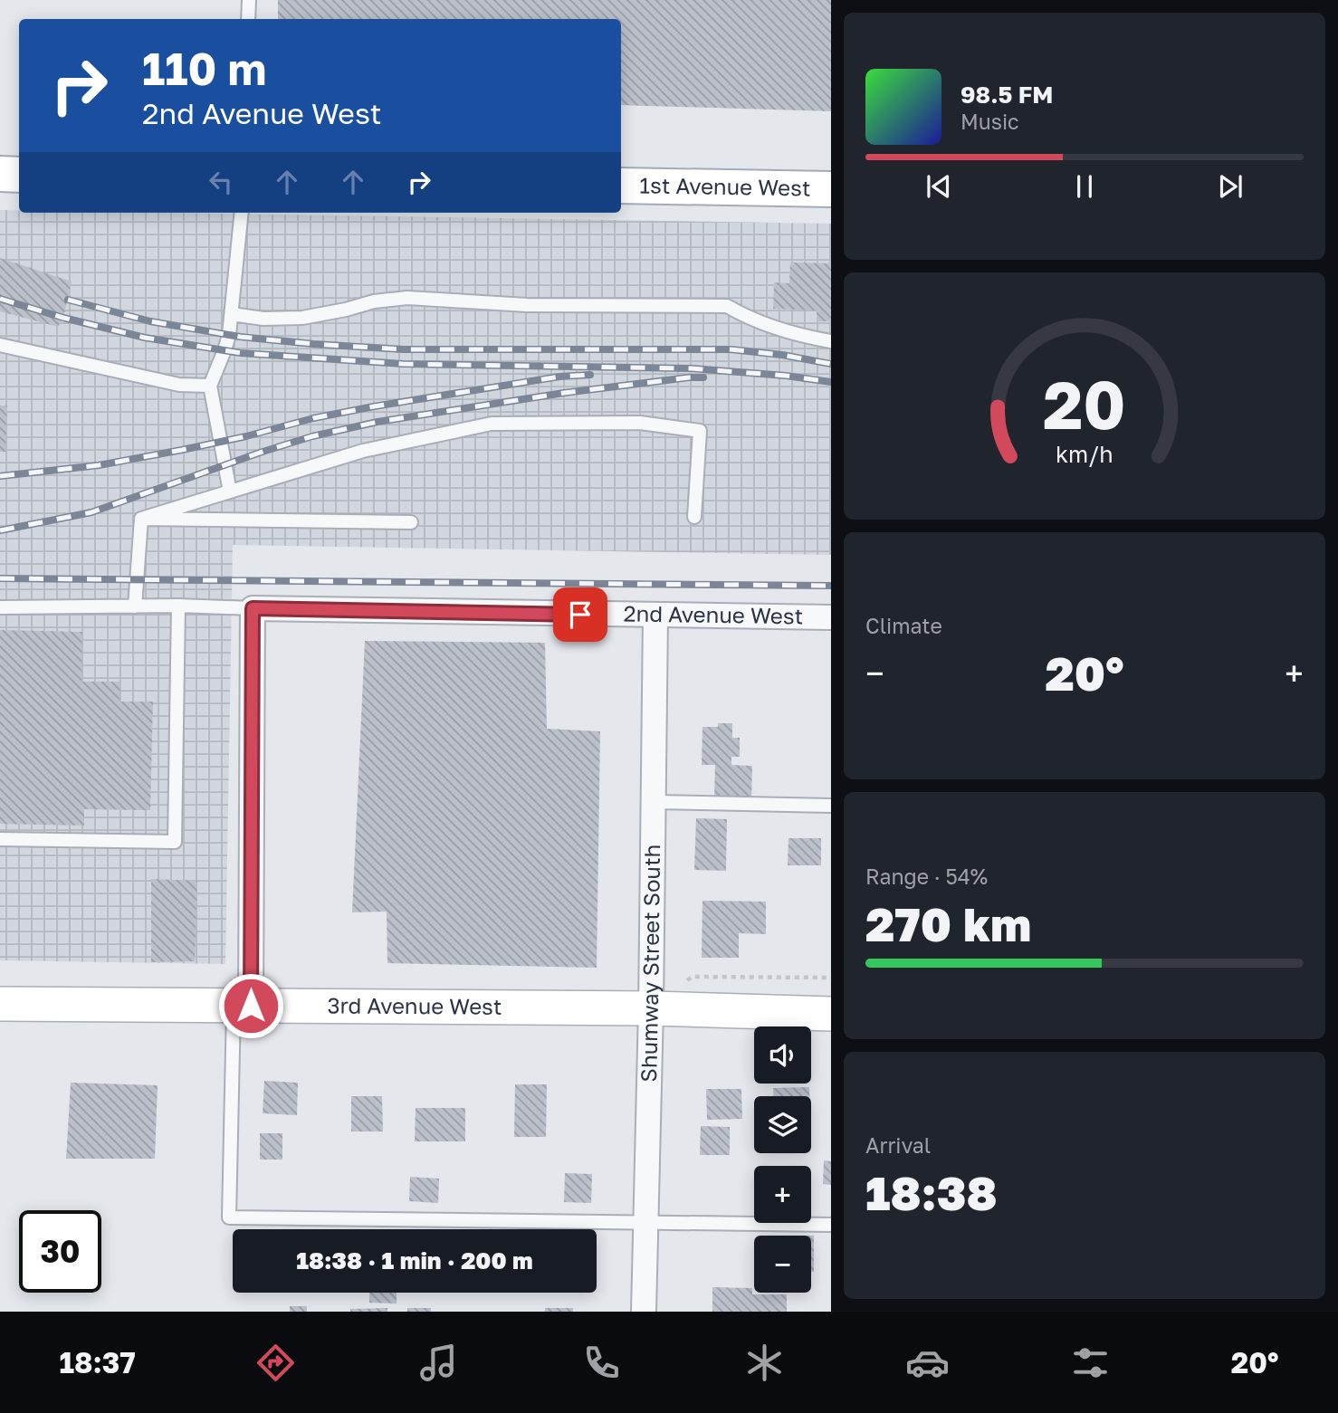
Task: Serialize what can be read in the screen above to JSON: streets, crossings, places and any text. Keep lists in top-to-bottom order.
{
  "streets": {
    "main road": ["1st Avenue West"],
    "street": ["2nd Avenue West", "Shumway Street South", "3rd Avenue West"]
  },
  "crossings": [
    ["2nd Avenue West", "Shumway Street South"],
    ["Shumway Street South", "3rd Avenue West"]
  ],
  "page": {
    "turn": ["110 m", "2nd Avenue West"],
    "song": ["98.5 FM", "Music"],
    "tile": [
      "Climate",
      ["Range · 54%", "270 km"],
      ["Arrival", "18:38"]
    ],
    "heat": ["−", "20°", "+"],
    "map_buttons": ["+", "−"],
    "limit": "30",
    "trip": "18:38 · 1 min · 200 m",
    "tabs": ["18:37", "20°"],
    "gauge": ["20", "km/h"]
  }
}
